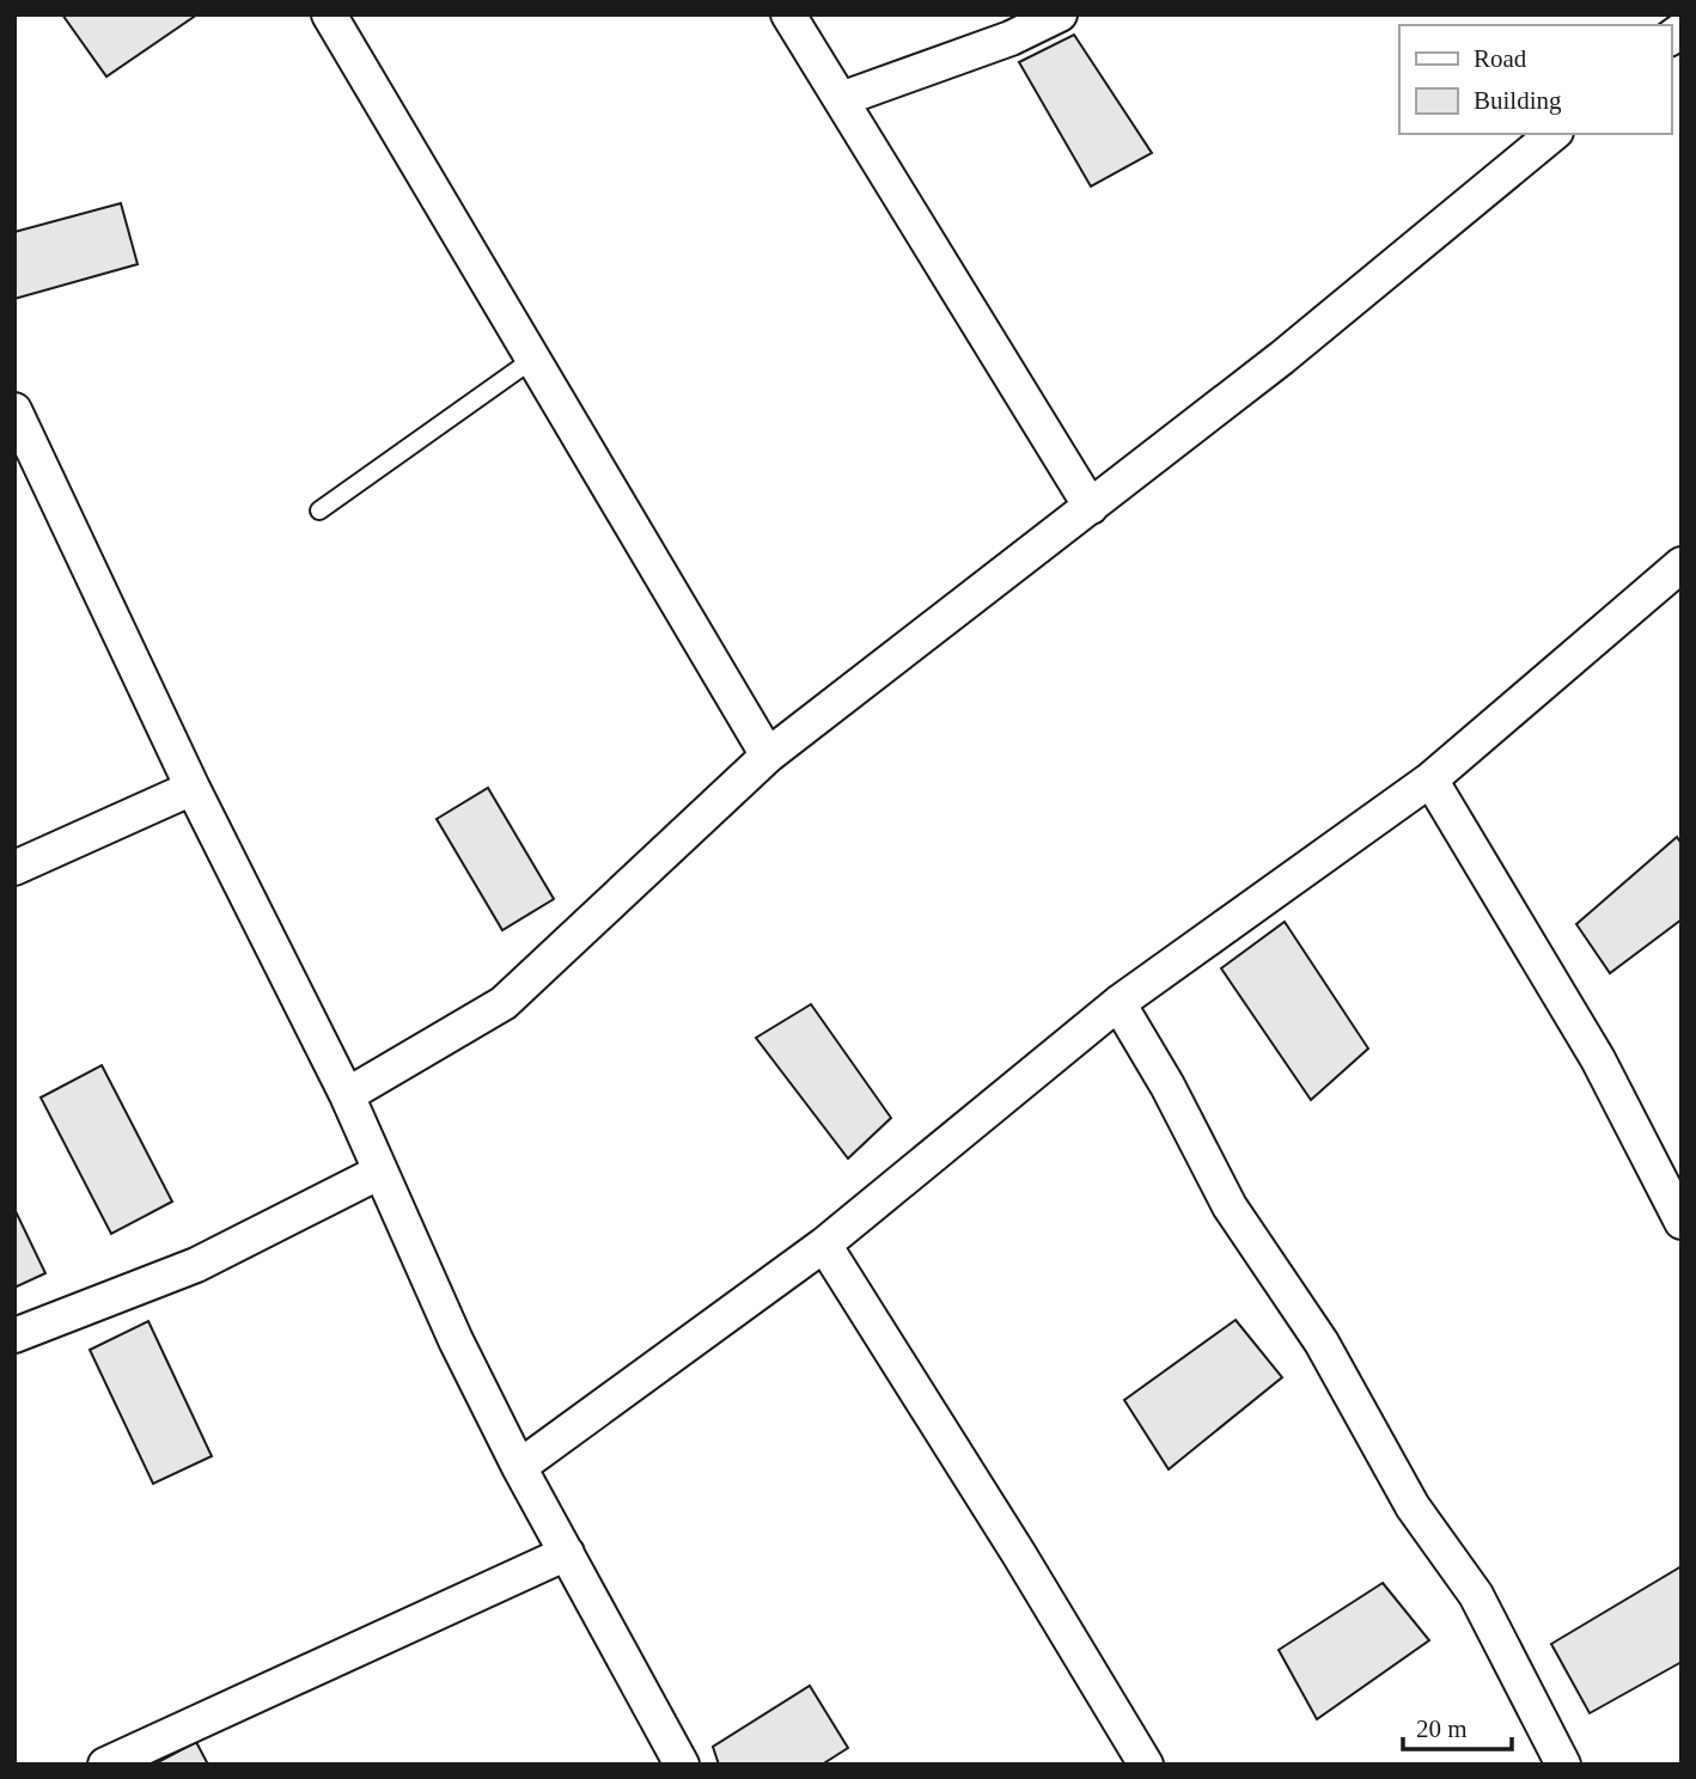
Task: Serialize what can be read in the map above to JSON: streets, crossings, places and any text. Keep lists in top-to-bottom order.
{
  "legend": ["Road", "Building"],
  "scale_bar": "20 m"
}
